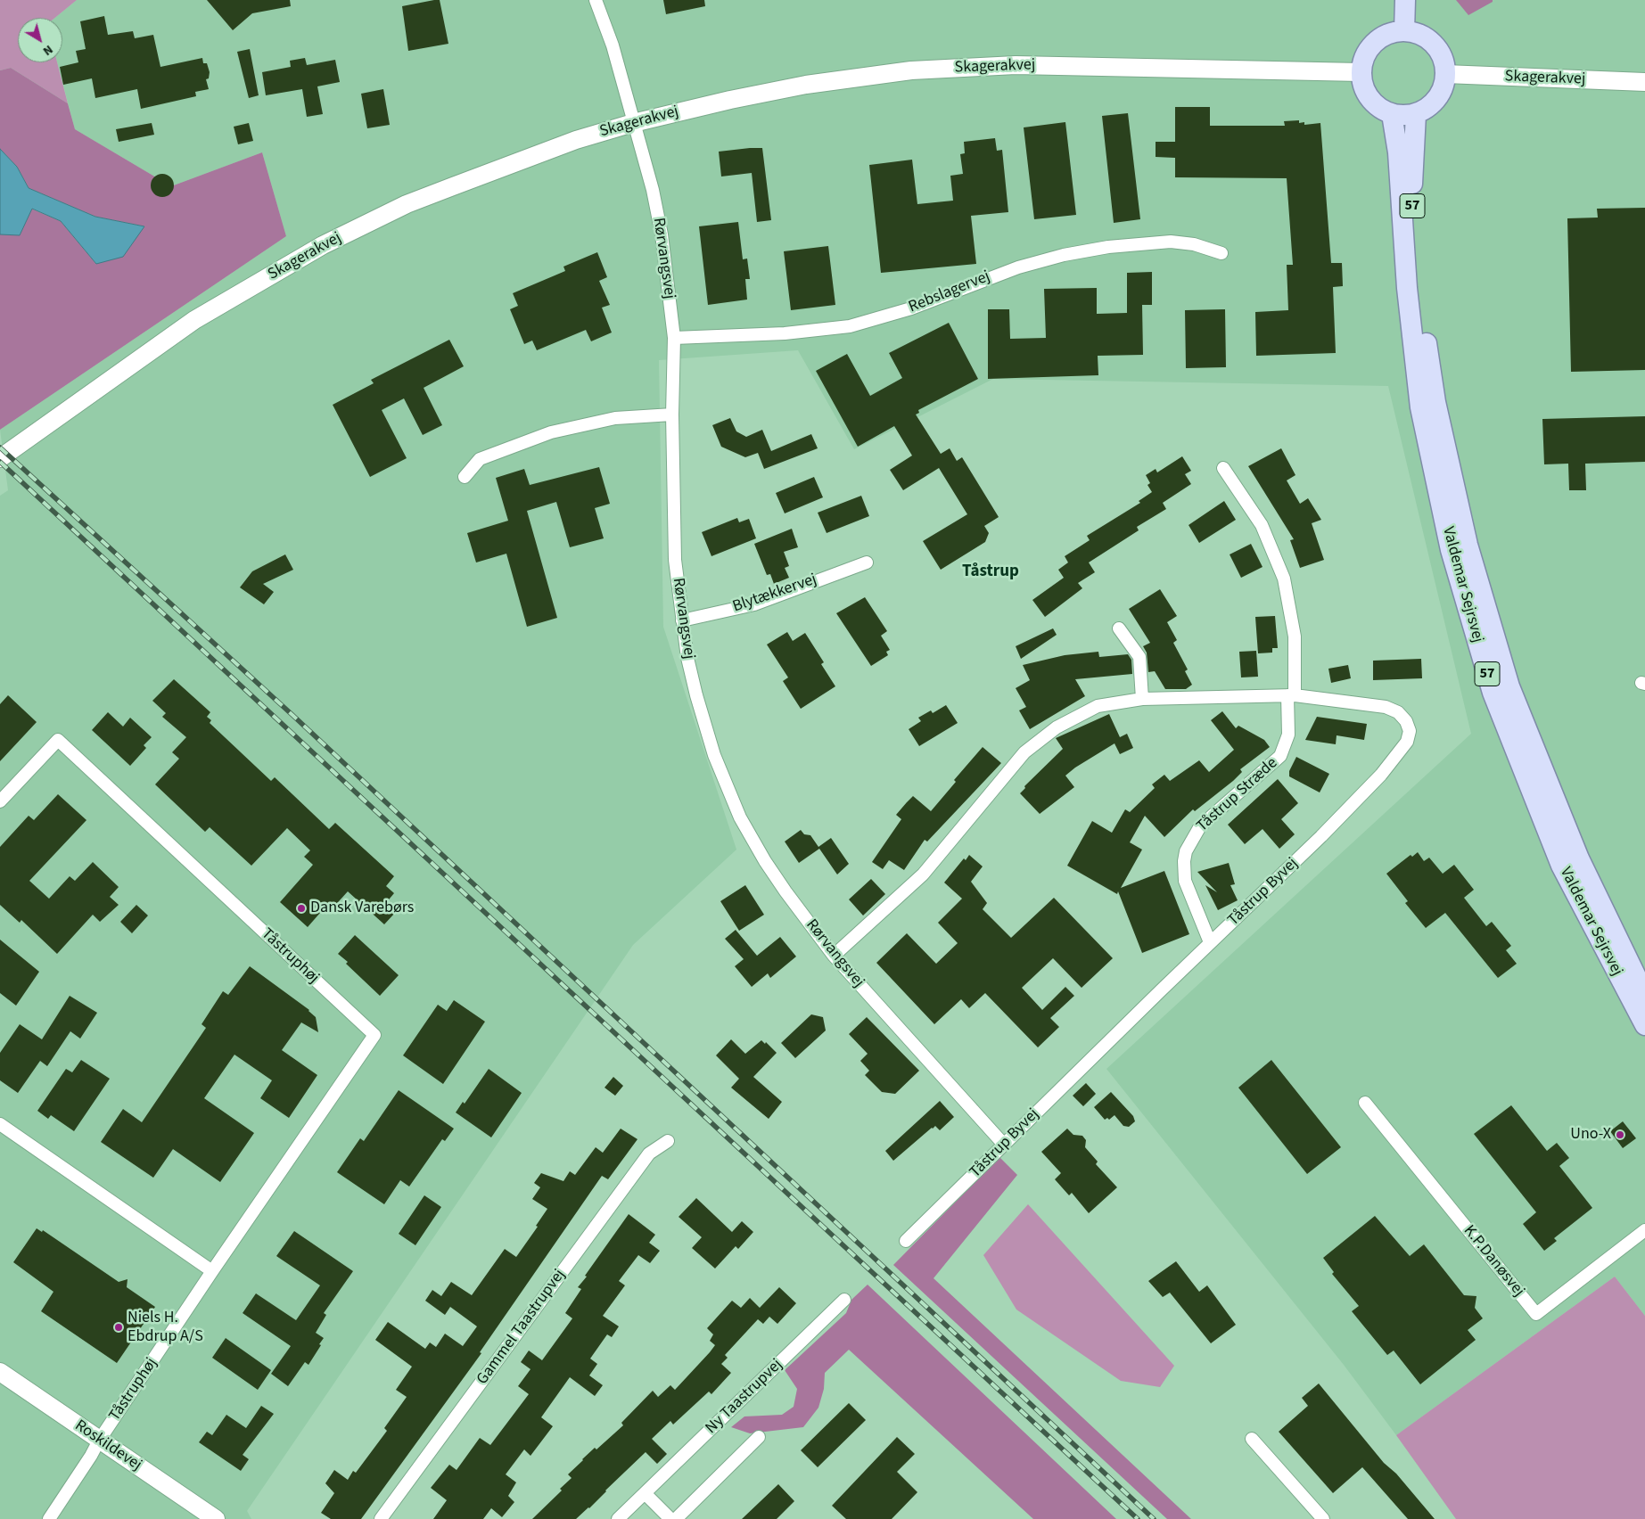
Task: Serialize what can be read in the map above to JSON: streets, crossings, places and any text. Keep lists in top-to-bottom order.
{
  "streets": {
    "main road": ["57", "Valdemar Sejrsvej"],
    "street": [
      "Skagerakvej",
      "Rørvangsvej",
      "Rebslagervej",
      "Blytækkervej",
      "Tåstrup Stræde",
      "Tåstrup Byvej",
      "Tåstruphøj",
      "K.P.Danøsvej",
      "Gammel Taastrupvej",
      "Ny Taastrupvej",
      "Roskildevej"
    ]
  },
  "crossings": [
    ["Skagerakvej", "Rørvangsvej"],
    ["Skagerakvej", "Valdemar Sejrsvej"],
    ["Rørvangsvej", "Rebslagervej"],
    ["Rørvangsvej", "Blytækkervej"],
    ["Rørvangsvej", "Tåstrup Byvej"],
    ["Tåstrup Stræde", "Tåstrup Byvej"],
    ["Tåstruphøj", "Roskildevej"]
  ],
  "districts": ["Tåstrup"],
  "places": ["Dansk Varebørs", "Uno-X", "Niels H. Ebdrup A/S"],
  "north": "bottom right"
}
